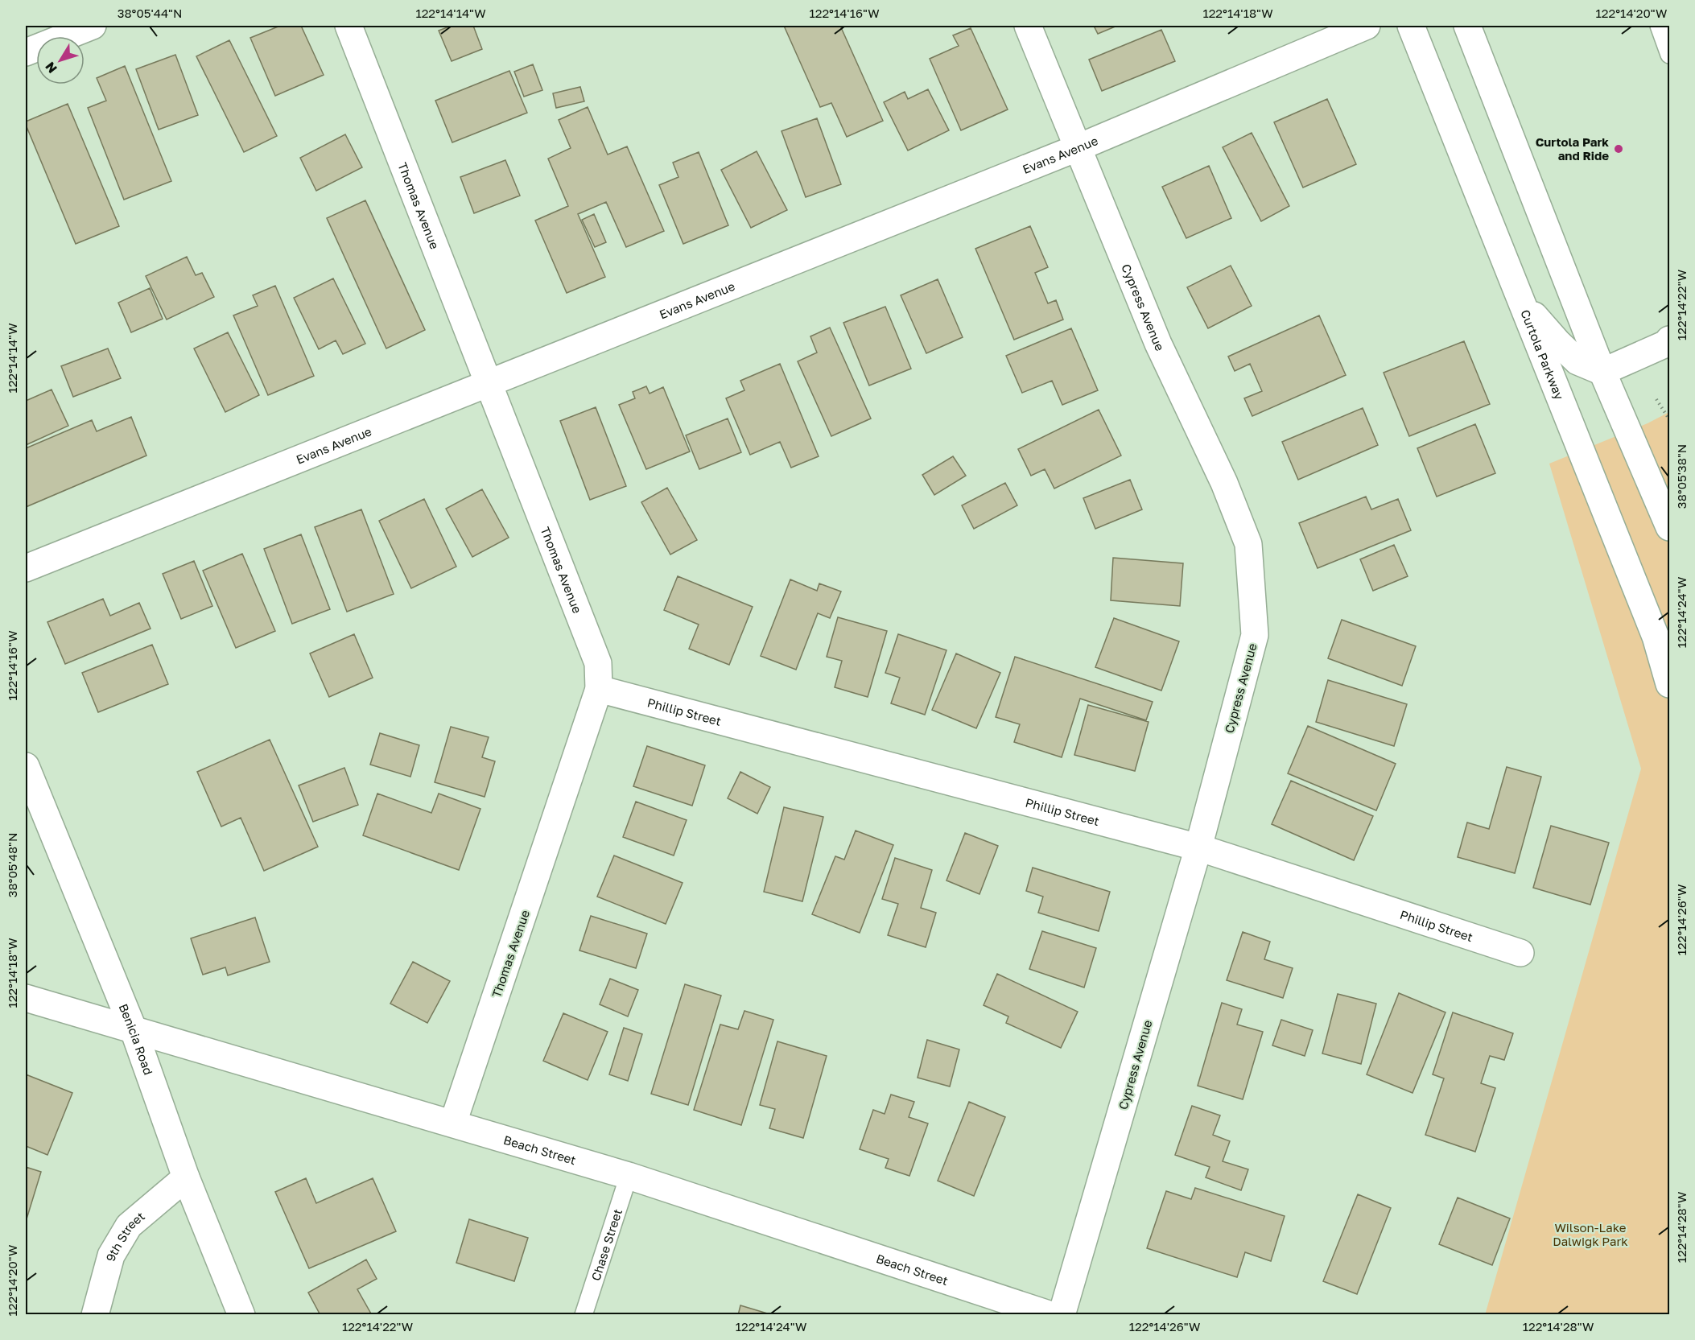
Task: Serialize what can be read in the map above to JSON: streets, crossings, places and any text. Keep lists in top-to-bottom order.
{
  "streets": {
    "street": [
      "Evans Avenue",
      "Thomas Avenue",
      "Cypress Avenue",
      "Curtola Parkway",
      "Phillip Street",
      "Benicia Road",
      "Beach Street",
      "9th Street"
    ],
    "lane": ["Chase Street"]
  },
  "crossings": [
    ["Evans Avenue", "Thomas Avenue"],
    ["Evans Avenue", "Cypress Avenue"],
    ["Thomas Avenue", "Phillip Street"],
    ["Thomas Avenue", "Beach Street"],
    ["Cypress Avenue", "Phillip Street"],
    ["Benicia Road", "Beach Street"],
    ["Benicia Road", "9th Street"],
    ["Beach Street", "Chase Street"]
  ],
  "parks": ["Wilson-Lake Dalwigk Park"],
  "places": ["Curtola Park and Ride"],
  "north": "bottom left",
  "coordinates": [
    "38°05'44\"N",
    "122°14'14\"W",
    "122°14'16\"W",
    "122°14'18\"W",
    "122°14'20\"W",
    "122°14'22\"W",
    "38°05'38\"N",
    "122°14'24\"W",
    "38°05'48\"N",
    "122°14'26\"W",
    "122°14'28\"W"
  ]
}
